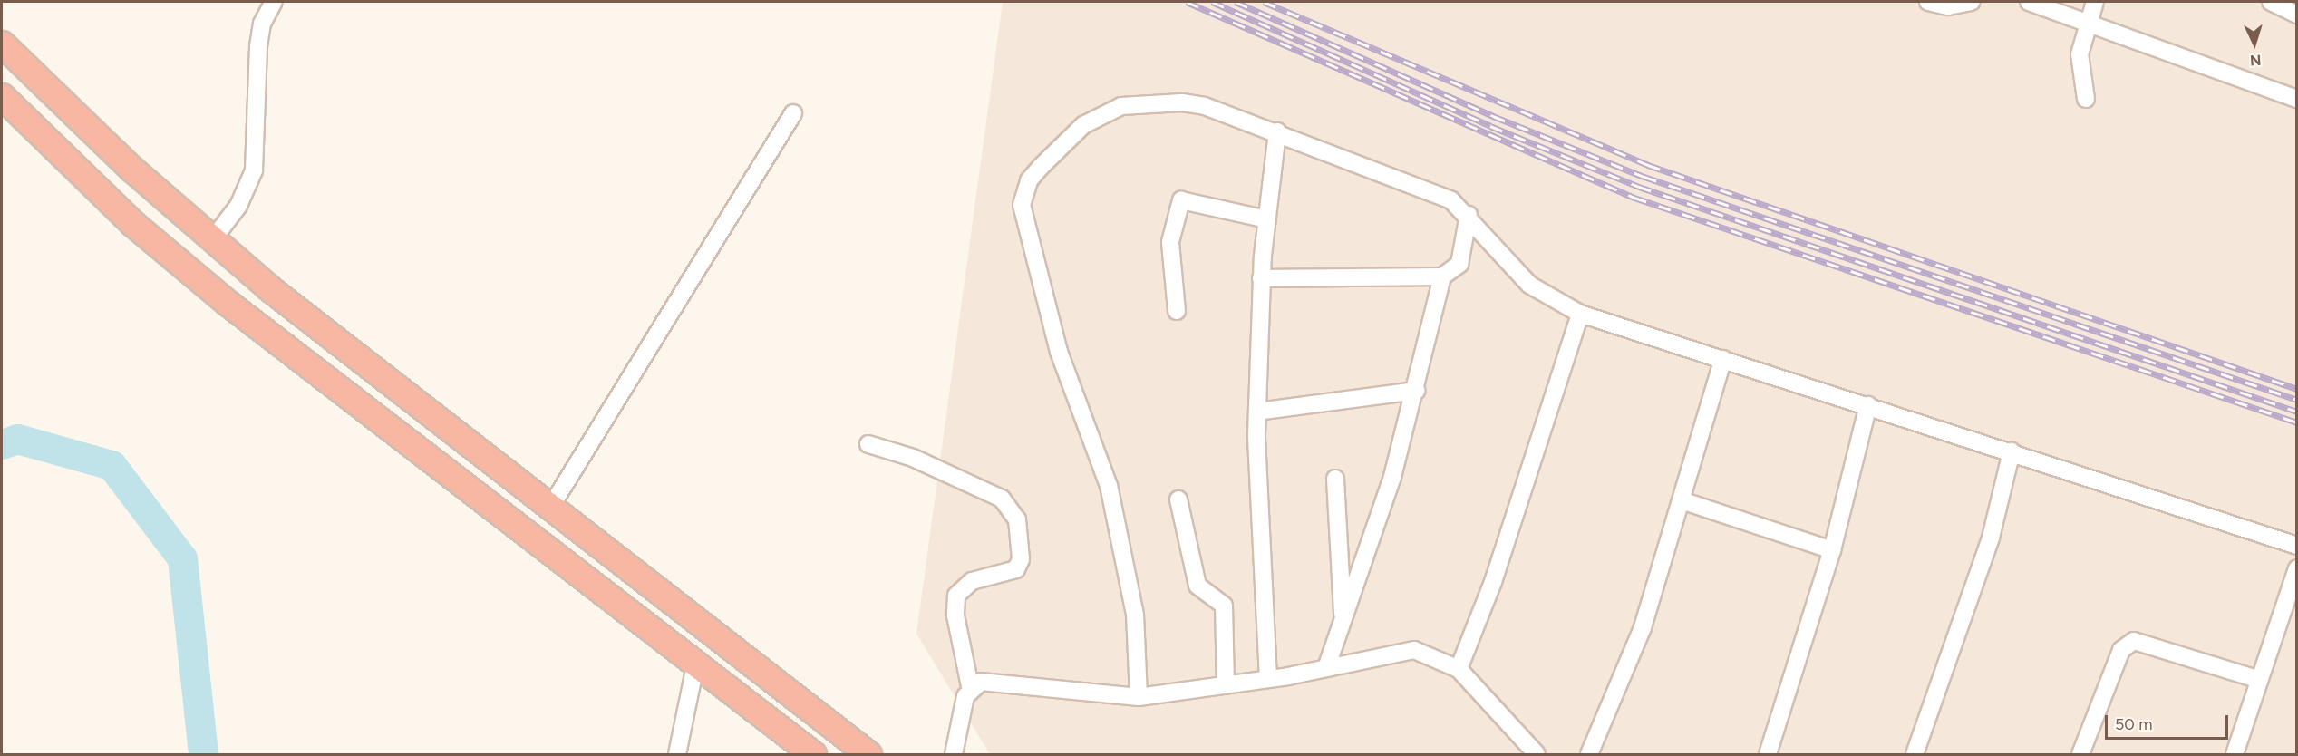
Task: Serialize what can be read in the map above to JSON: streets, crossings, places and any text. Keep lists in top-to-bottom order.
{
  "scale_bar": "50 m",
  "north": "bottom"
}
